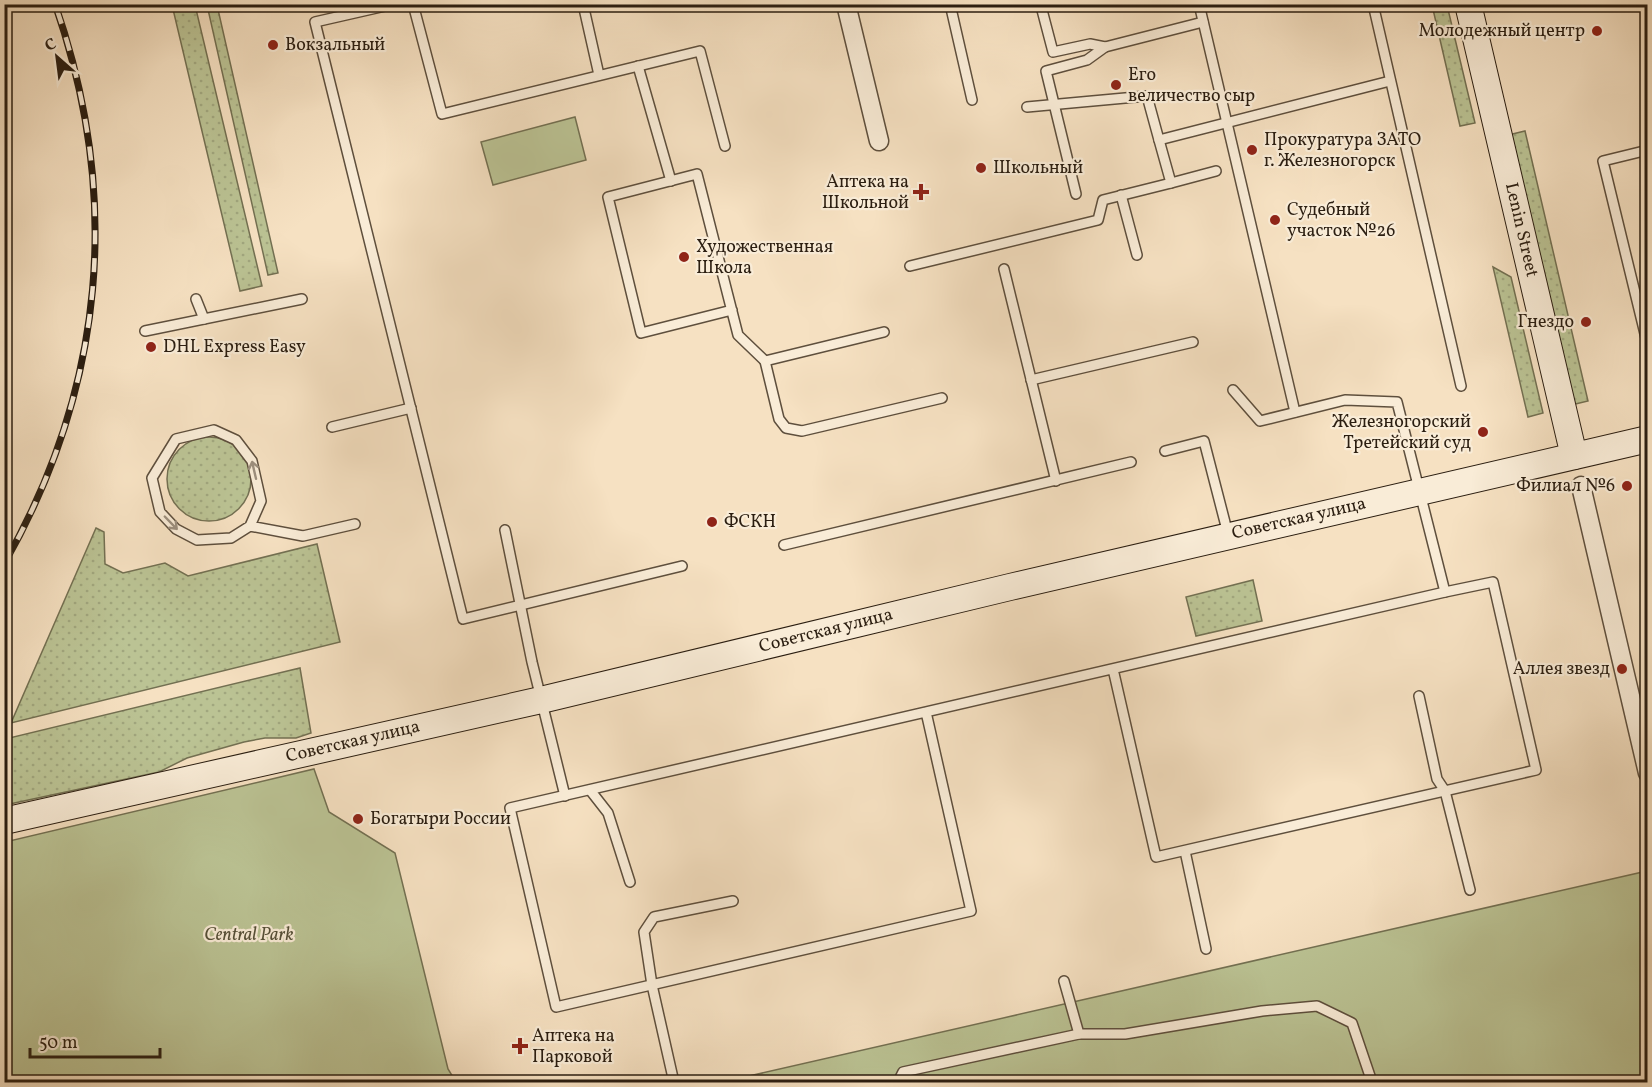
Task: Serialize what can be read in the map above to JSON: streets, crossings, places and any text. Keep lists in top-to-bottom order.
{
  "streets": {
    "main road": ["Lenin Street", "Советская улица"]
  },
  "crossings": [
    ["Lenin Street", "Советская улица"]
  ],
  "parks": ["Central Park"],
  "places": {
    "other": [
      "Молодежный центр",
      "Вокзальный",
      "Его величество сыр",
      "Прокуратура ЗАТО г. Железногорск",
      "Школьный",
      "Судебный участок №26",
      "Художественная Школа",
      "Гнездо",
      "DHL Express Easy",
      "Железногорский Третейский суд",
      "Филиал №6",
      "ФСКН",
      "Аллея звезд",
      "Богатыри России"
    ],
    "health": ["Аптека на Школьной", "Аптека на Парковой"]
  },
  "scale_bar": "50 m",
  "north": "top left"
}
